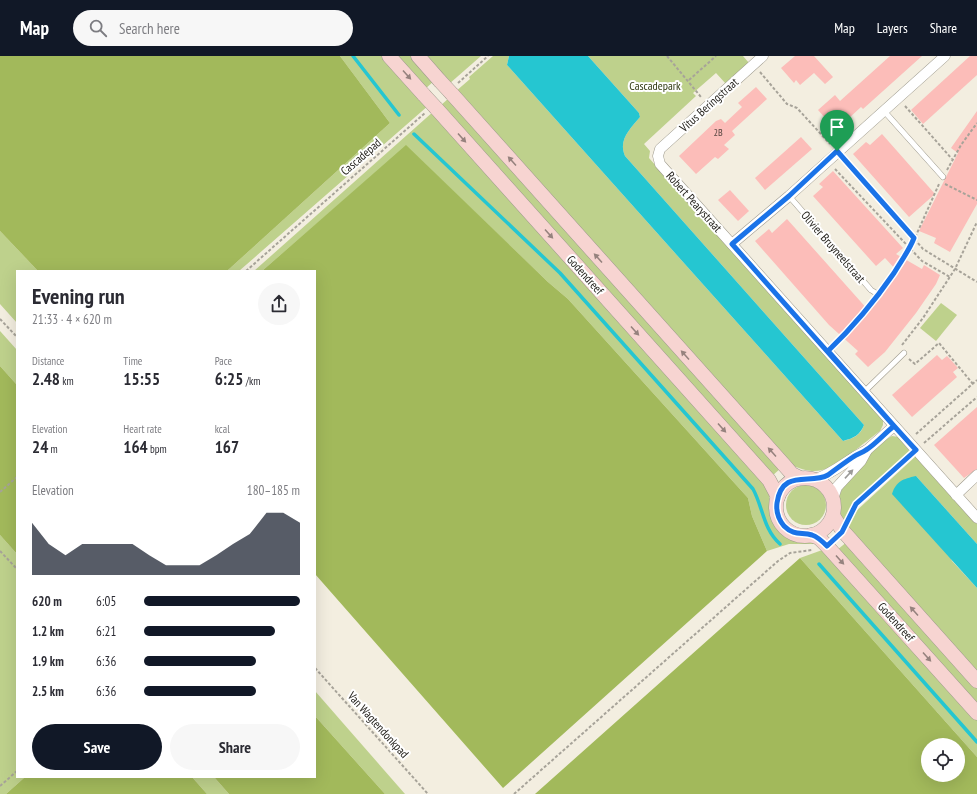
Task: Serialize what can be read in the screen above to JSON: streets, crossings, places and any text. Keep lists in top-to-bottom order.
{
  "streets": {
    "main road": ["Godendreef"],
    "street": ["Vitus Beringstraat", "Robert Pearystraat"],
    "lane": ["Olivier Bruyneelstraat"],
    "path": ["Cascadepad", "Van Wagtendonkpad"]
  },
  "crossings": [
    ["Vitus Beringstraat", "Robert Pearystraat"],
    ["Cascadepad", "Godendreef"]
  ],
  "parks": ["Cascadepark"],
  "house_numbers": ["2B"],
  "page": {
    "header": "Map",
    "search": "Search here",
    "nav": ["Map", "Layers", "Share"],
    "heading": ["Evening run", "21:33 · 4 × 620 m"],
    "stats": [
      ["Distance", "2.48 km"],
      ["Time", "15:55"],
      ["Pace", "6:25 /km"],
      ["Elevation", "24 m"],
      ["Heart rate", "164 bpm"],
      ["kcal", "167"]
    ],
    "chart": ["Elevation", "180–185 m"],
    "list": [
      {
        "name": "620 m",
        "note": "6:05"
      },
      {
        "name": "1.2 km",
        "note": "6:21"
      },
      {
        "name": "1.9 km",
        "note": "6:36"
      },
      {
        "name": "2.5 km",
        "note": "6:36"
      }
    ],
    "buttons": ["Save", "Share"]
  }
}
